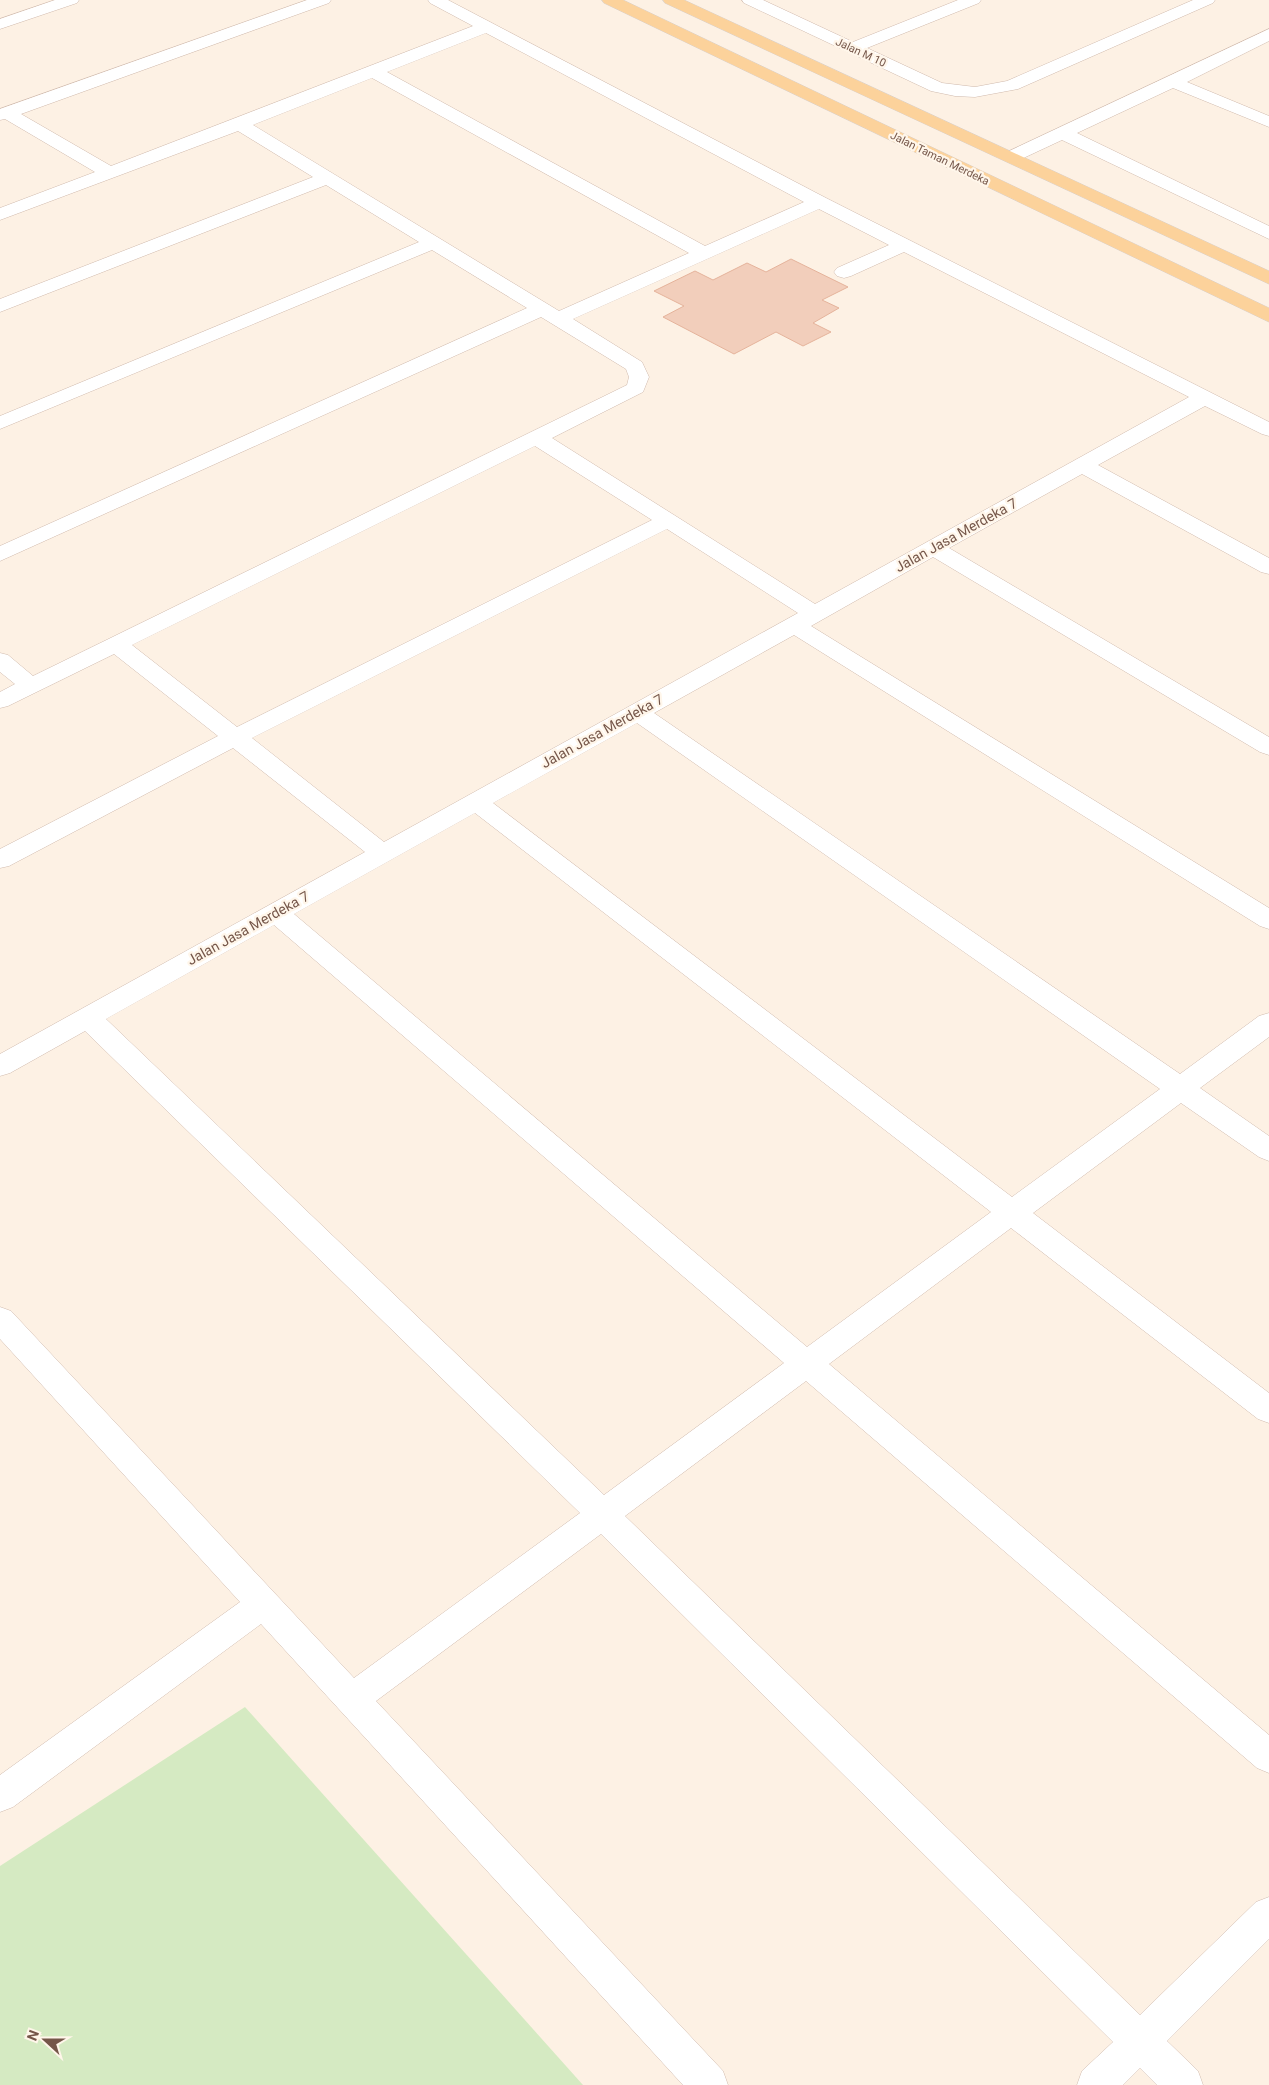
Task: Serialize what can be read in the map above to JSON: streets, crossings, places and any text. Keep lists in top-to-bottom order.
{
  "streets": {
    "main road": ["Jalan Taman Merdeka"],
    "street": ["Jalan M 10", "Jalan Jasa Merdeka 7"]
  },
  "north": "left"
}
